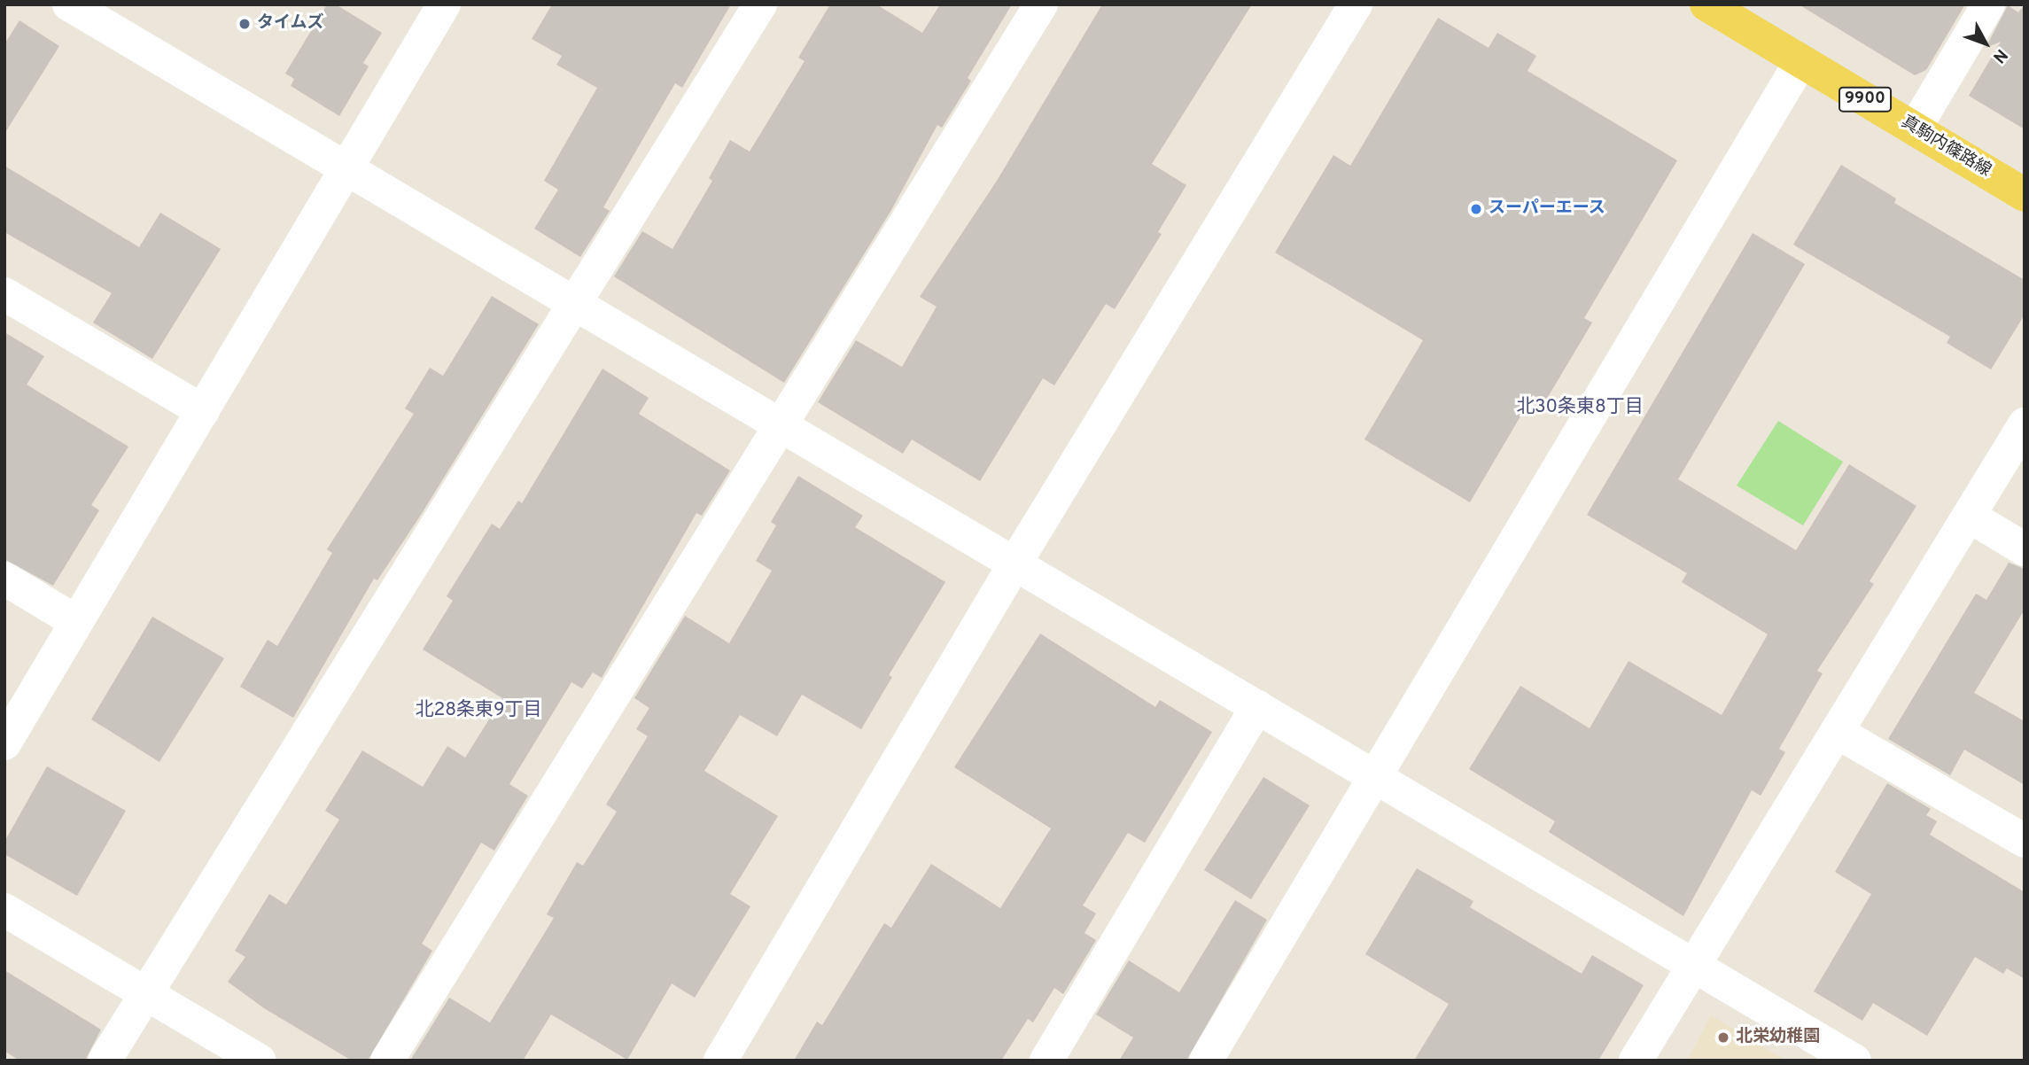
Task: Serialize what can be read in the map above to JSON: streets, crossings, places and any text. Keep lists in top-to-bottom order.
{
  "streets": {
    "main road": ["9900", "真駒内篠路線"]
  },
  "districts": ["北30条東8丁目", "北28条東9丁目"],
  "places": ["タイムズ", "スーパーエース", "北栄幼稚園"],
  "north": "bottom right"
}
